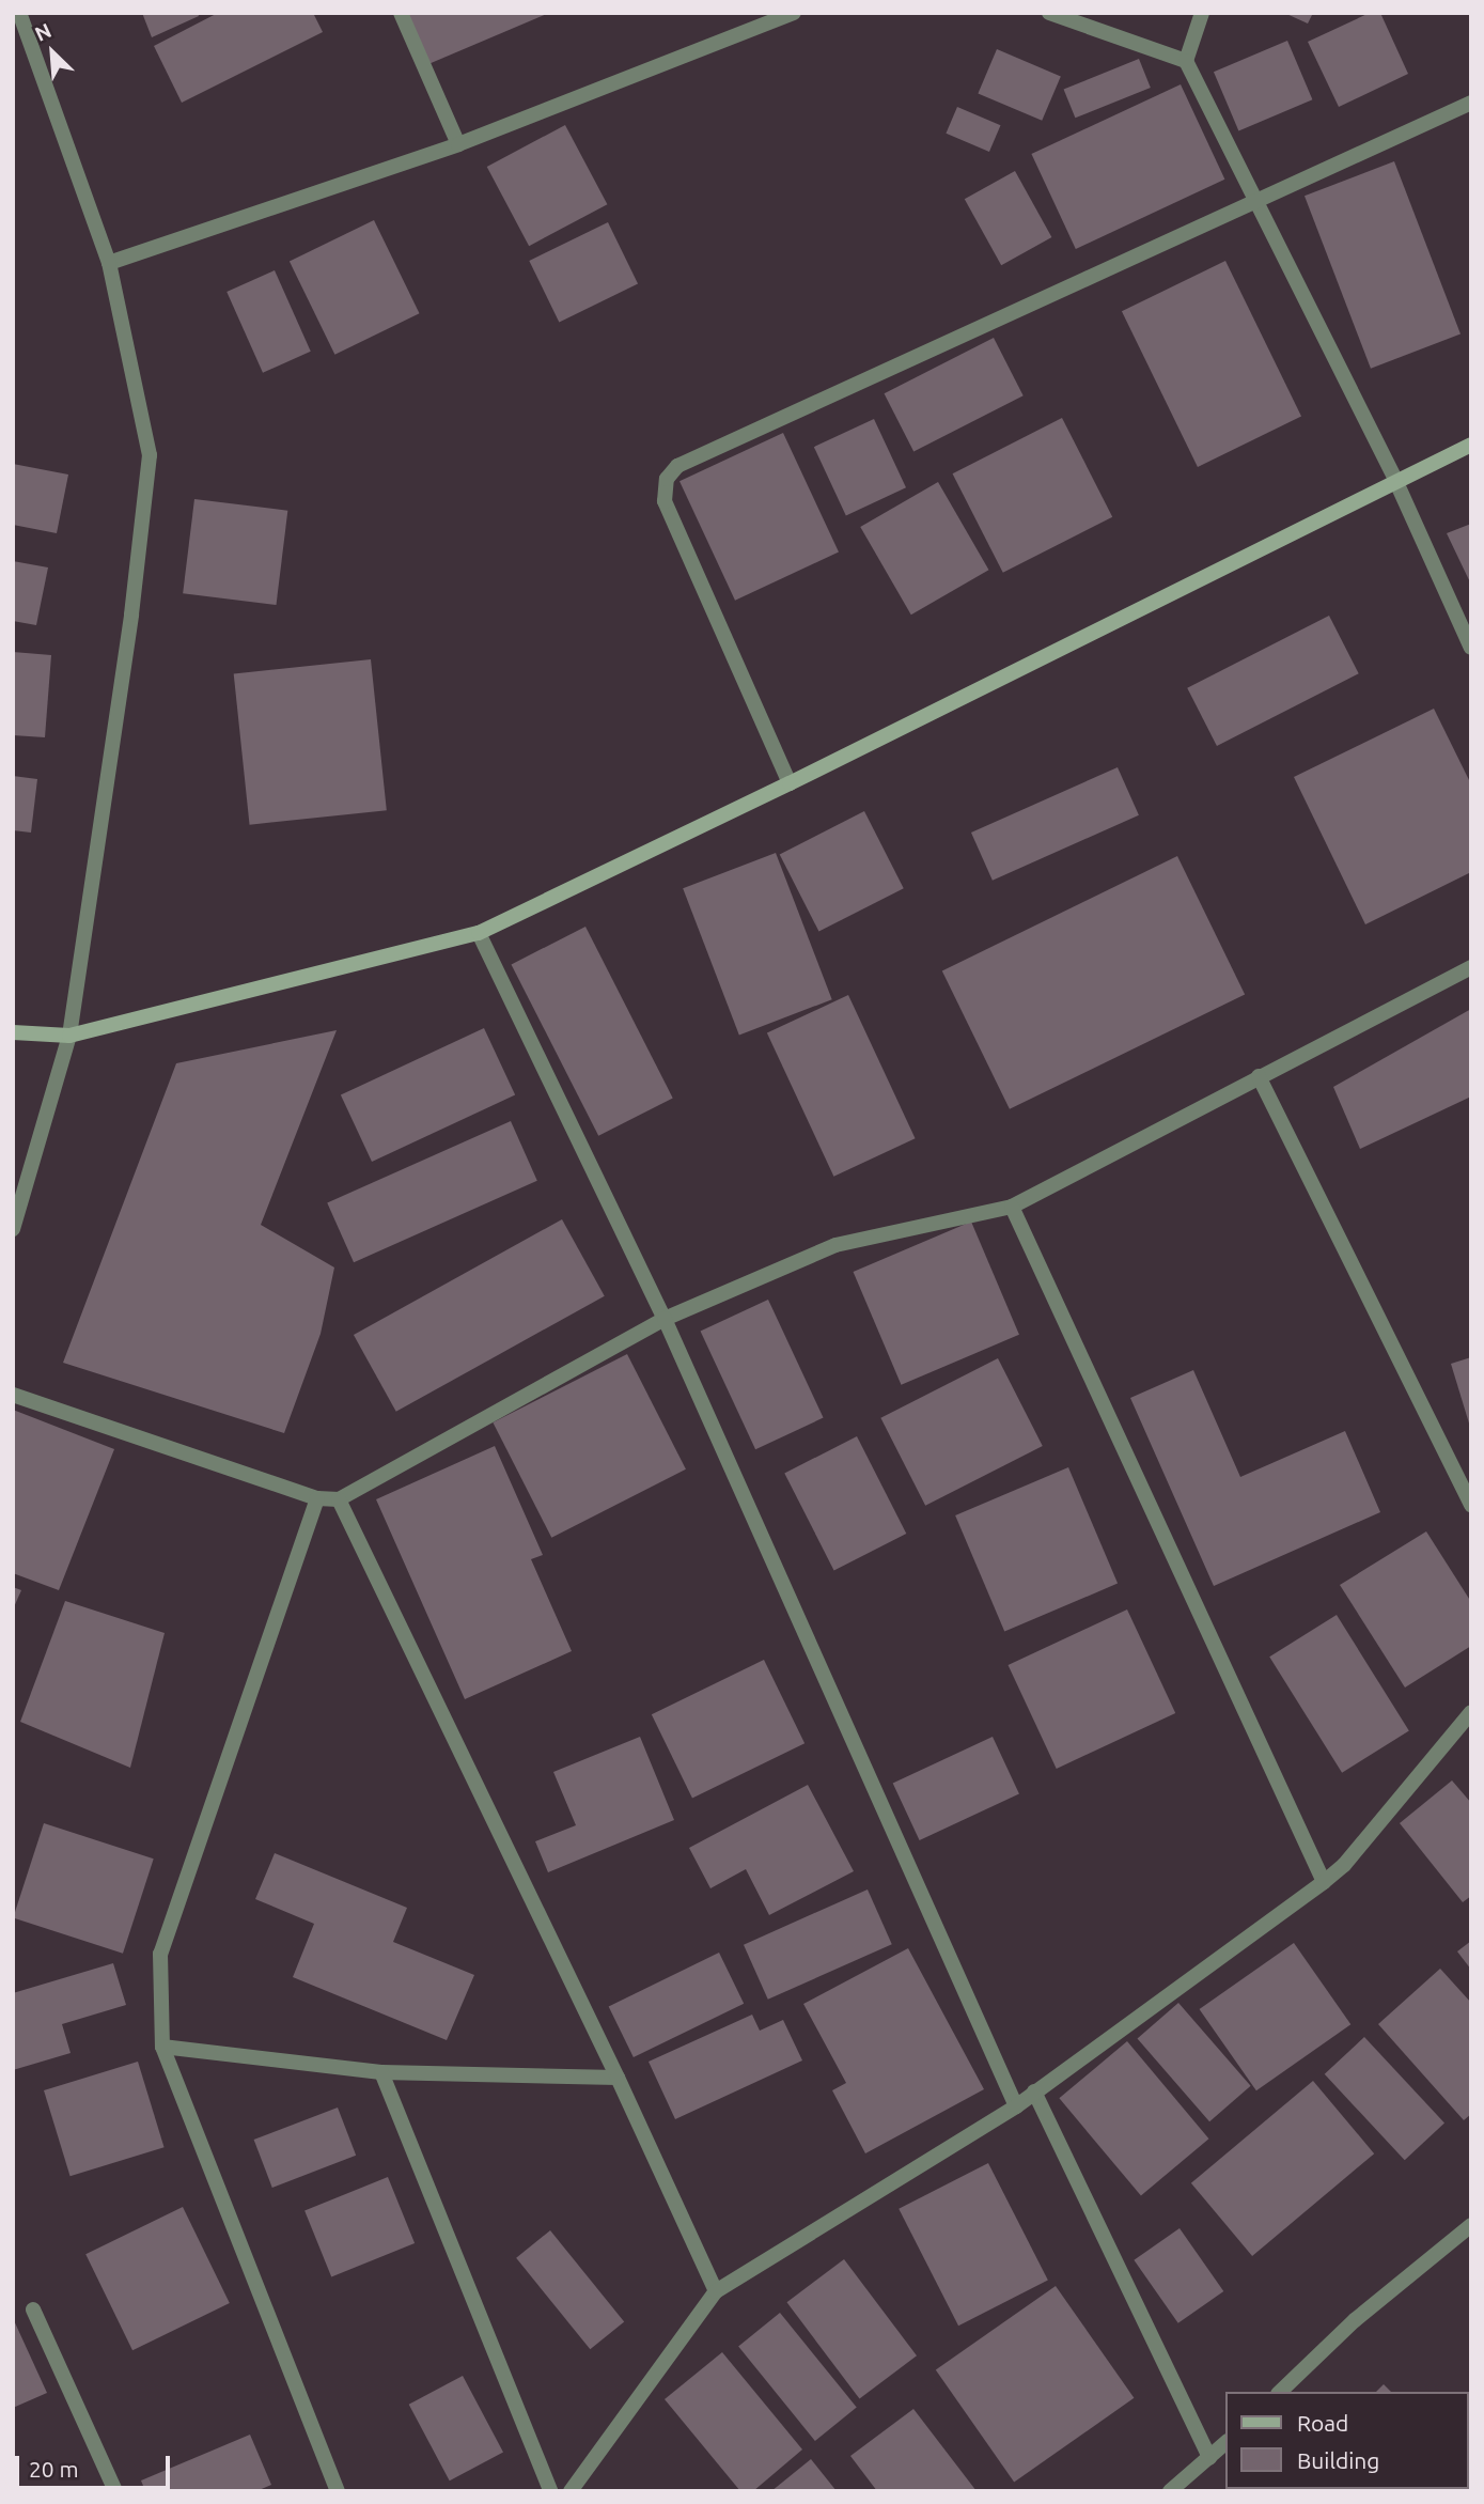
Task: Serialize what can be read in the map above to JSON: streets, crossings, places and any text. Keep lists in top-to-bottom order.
{
  "legend": ["Road", "Building"],
  "scale_bar": "20 m",
  "north": "top left"
}
